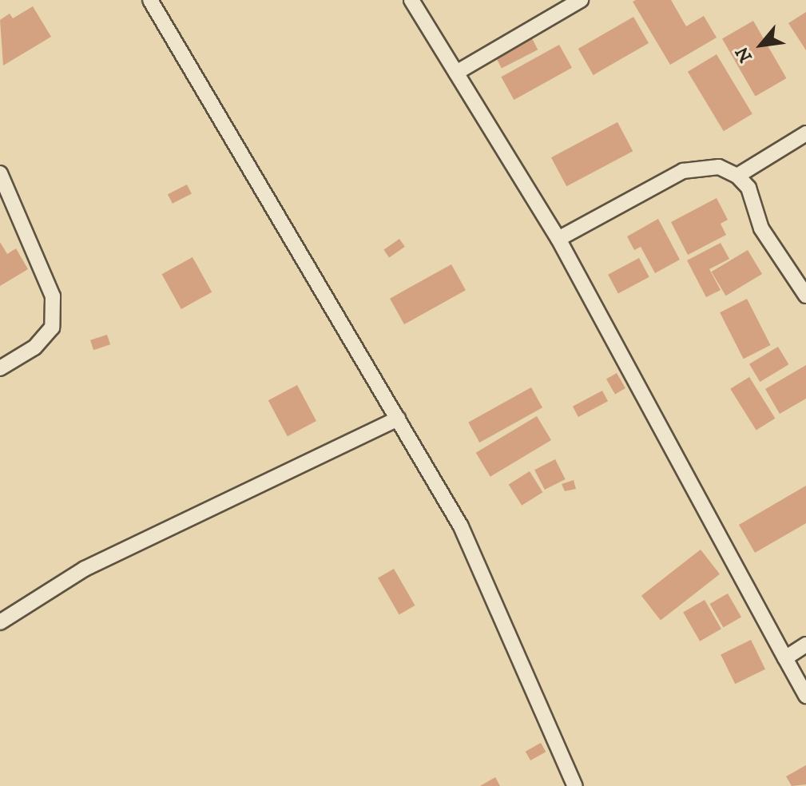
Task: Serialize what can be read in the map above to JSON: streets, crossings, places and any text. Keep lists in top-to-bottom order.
{
  "north": "bottom left"
}
